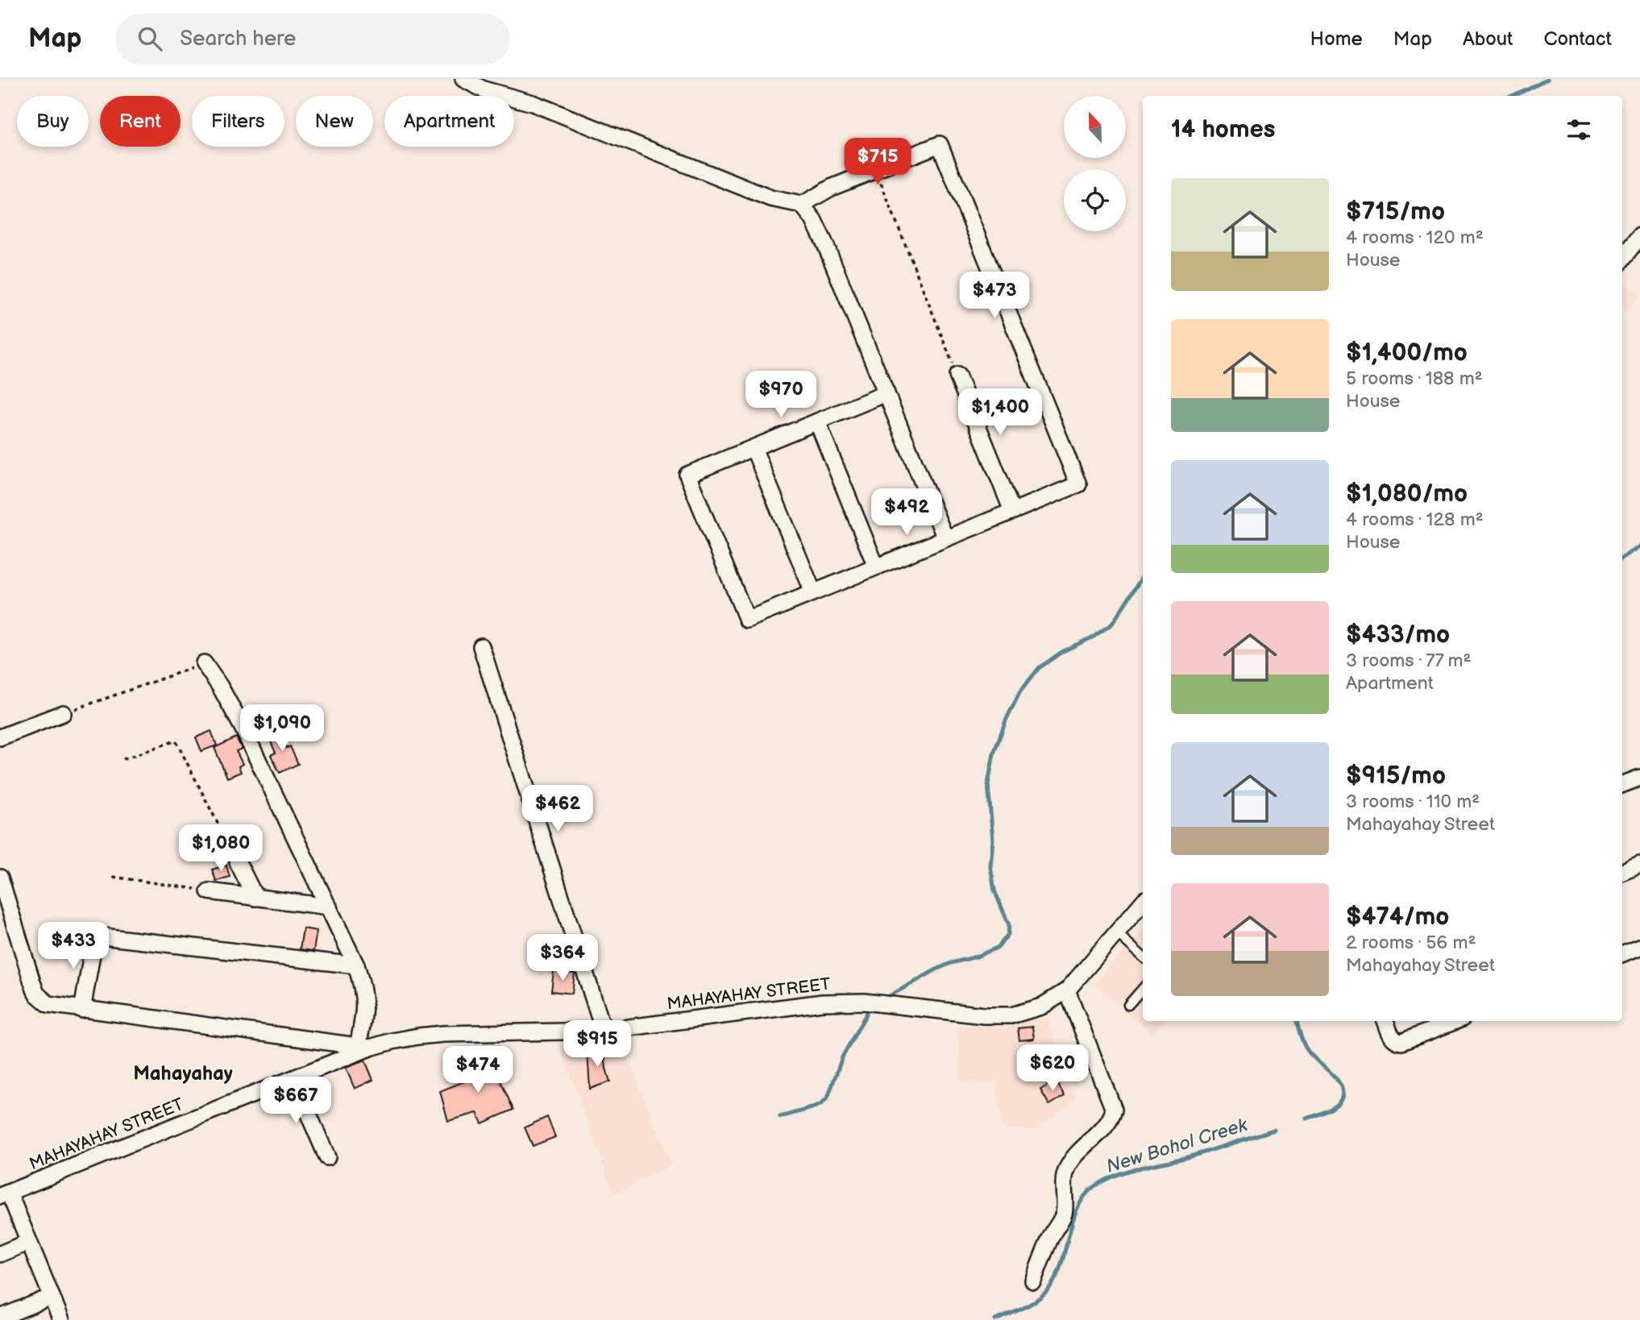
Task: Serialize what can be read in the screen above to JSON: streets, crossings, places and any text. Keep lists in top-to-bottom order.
{
  "streets": {
    "street": ["MAHAYAHAY STREET"]
  },
  "districts": ["Mahayahay"],
  "water": ["New Bohol Creek"],
  "north": "top",
  "page": {
    "header": "Map",
    "search": "Search here",
    "nav": [
      "Home",
      "Map",
      "About",
      "Contact"
    ],
    "chip": [
      "Buy",
      "Rent",
      "Filters",
      "New",
      "Apartment"
    ],
    "heading": "14 homes",
    "price": [
      "$715",
      "$473",
      "$970",
      "$1,400",
      "$492",
      "$1,090",
      "$462",
      "$1,080",
      "$433",
      "$364",
      "$915",
      "$620",
      "$474",
      "$667"
    ],
    "list": [
      {
        "name": "$715/mo",
        "note": "4 rooms · 120 m² · House"
      },
      {
        "name": "$1,400/mo",
        "note": "5 rooms · 188 m² · House"
      },
      {
        "name": "$1,080/mo",
        "note": "4 rooms · 128 m² · House"
      },
      {
        "name": "$433/mo",
        "note": "3 rooms · 77 m² · Apartment"
      },
      {
        "name": "$915/mo",
        "note": "3 rooms · 110 m² · Mahayahay Street"
      },
      {
        "name": "$474/mo",
        "note": "2 rooms · 56 m² · Mahayahay Street"
      }
    ]
  }
}
